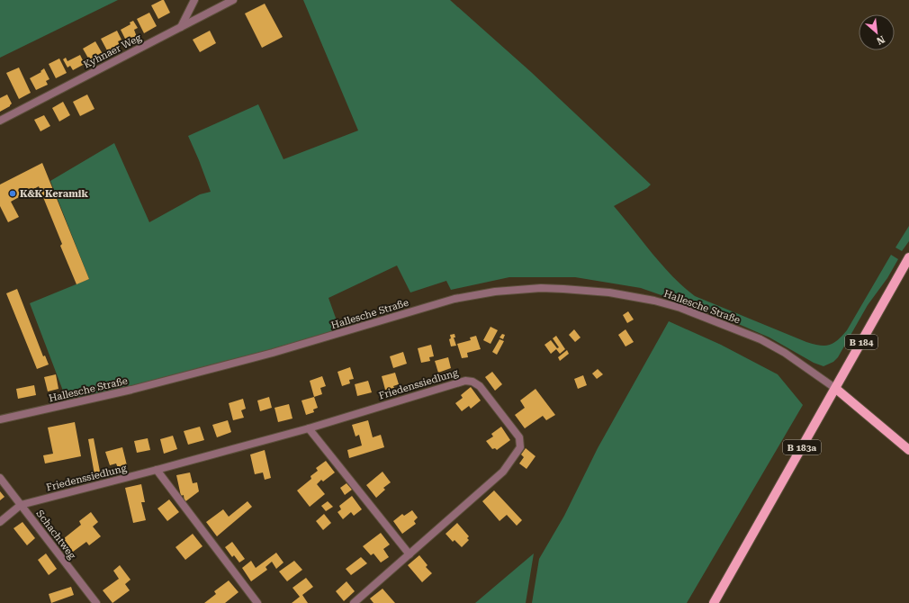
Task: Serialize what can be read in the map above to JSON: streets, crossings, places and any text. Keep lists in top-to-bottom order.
{
  "streets": {
    "main road": ["B 184", "B 183a"],
    "street": [
      "Kyhnaer Weg",
      "Hallesche Straße",
      "Friedenssiedlung",
      "Schachtweg"
    ]
  },
  "crossings": [
    ["Hallesche Straße", "B 184"],
    ["Hallesche Straße", "B 183a"],
    ["B 184", "B 183a"],
    ["Friedenssiedlung", "Schachtweg"]
  ],
  "places": ["K&K Keramik"],
  "north": "bottom right"
}
